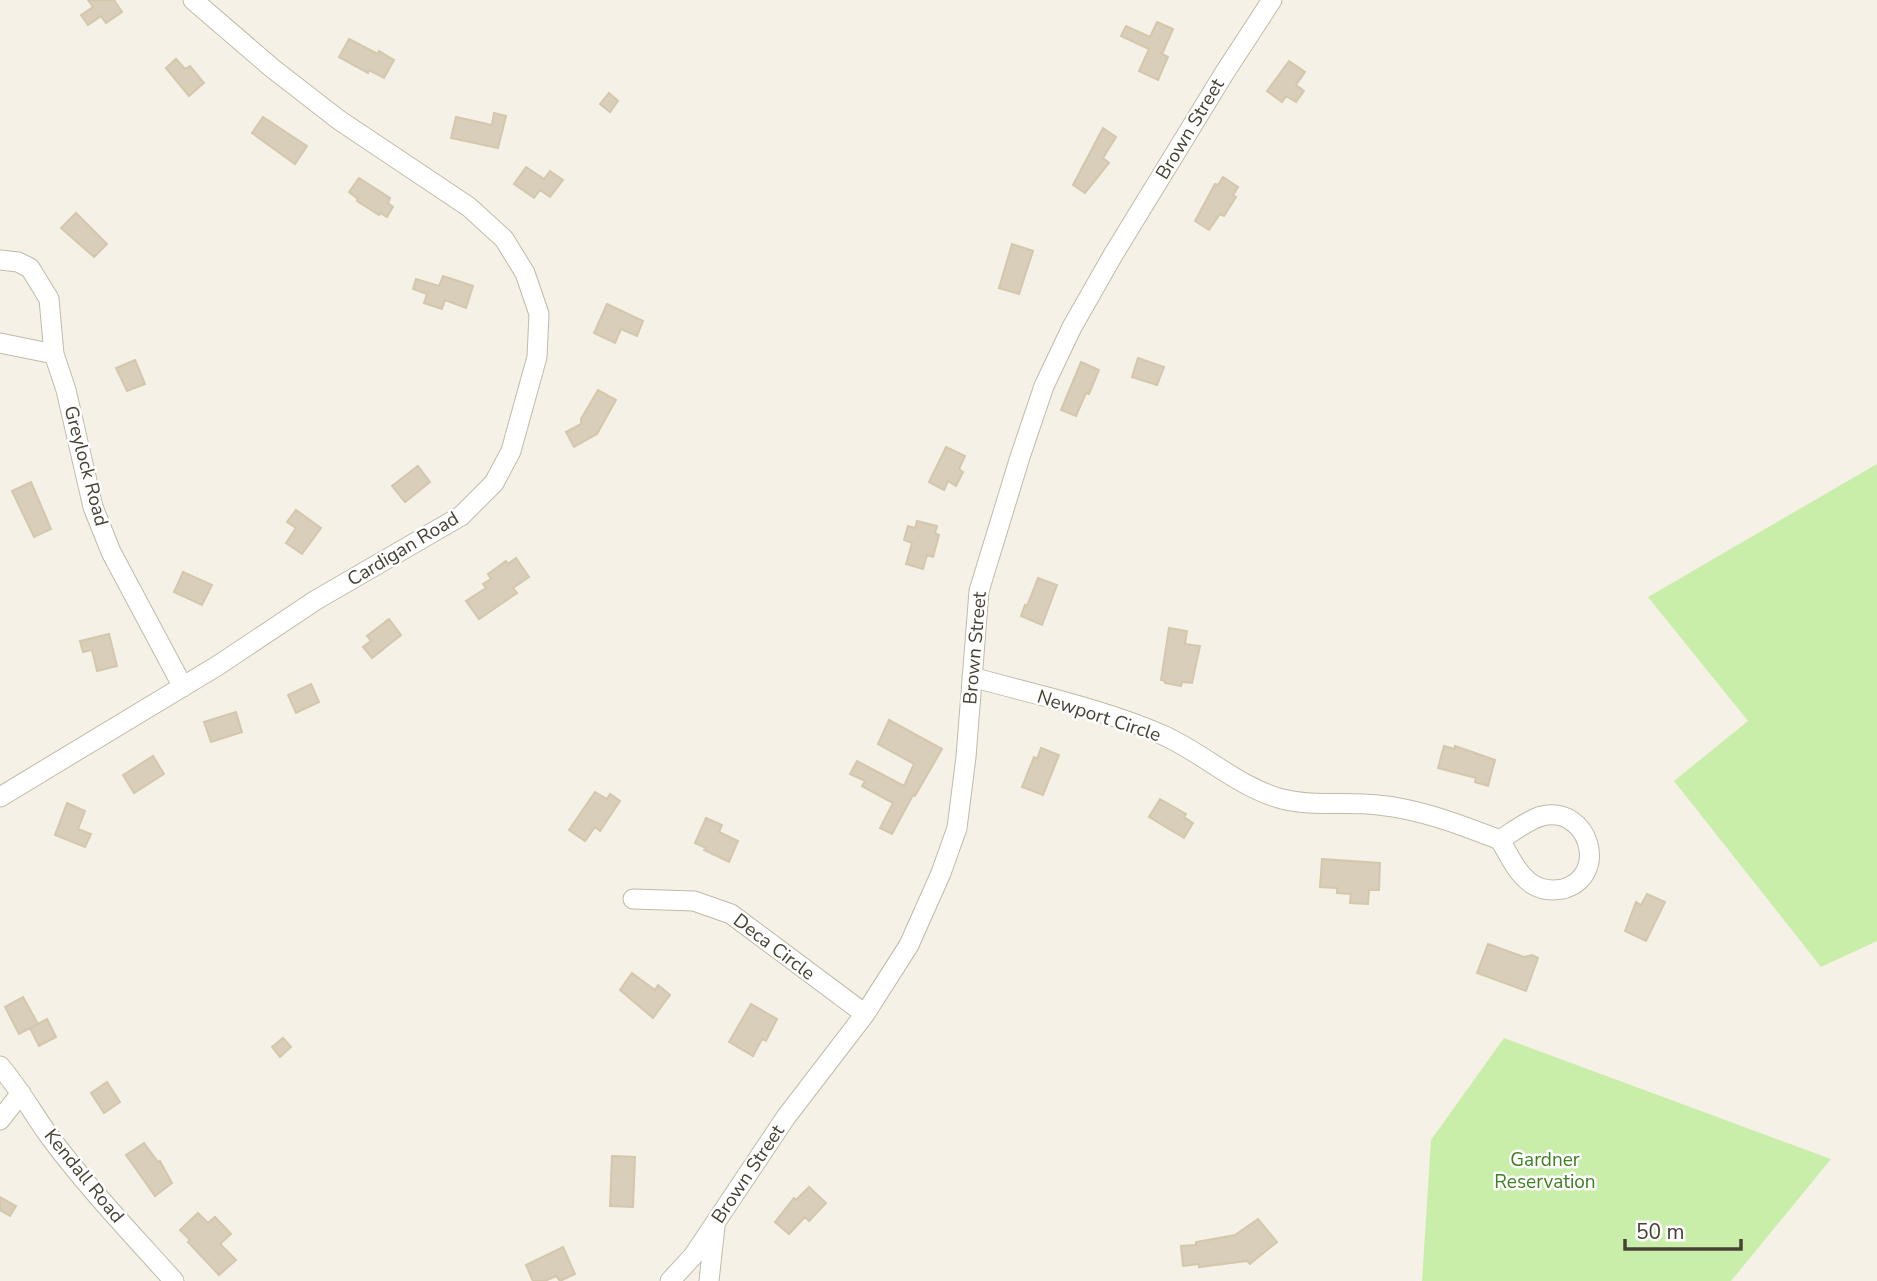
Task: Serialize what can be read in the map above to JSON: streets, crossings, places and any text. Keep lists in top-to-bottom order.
{
  "streets": {
    "street": [
      "Brown Street",
      "Greylock Road",
      "Cardigan Road",
      "Newport Circle",
      "Deca Circle",
      "Kendall Road"
    ]
  },
  "crossings": [
    ["Brown Street", "Newport Circle"],
    ["Brown Street", "Deca Circle"],
    ["Greylock Road", "Cardigan Road"]
  ],
  "parks": ["Gardner Reservation"],
  "scale_bar": "50 m"
}
